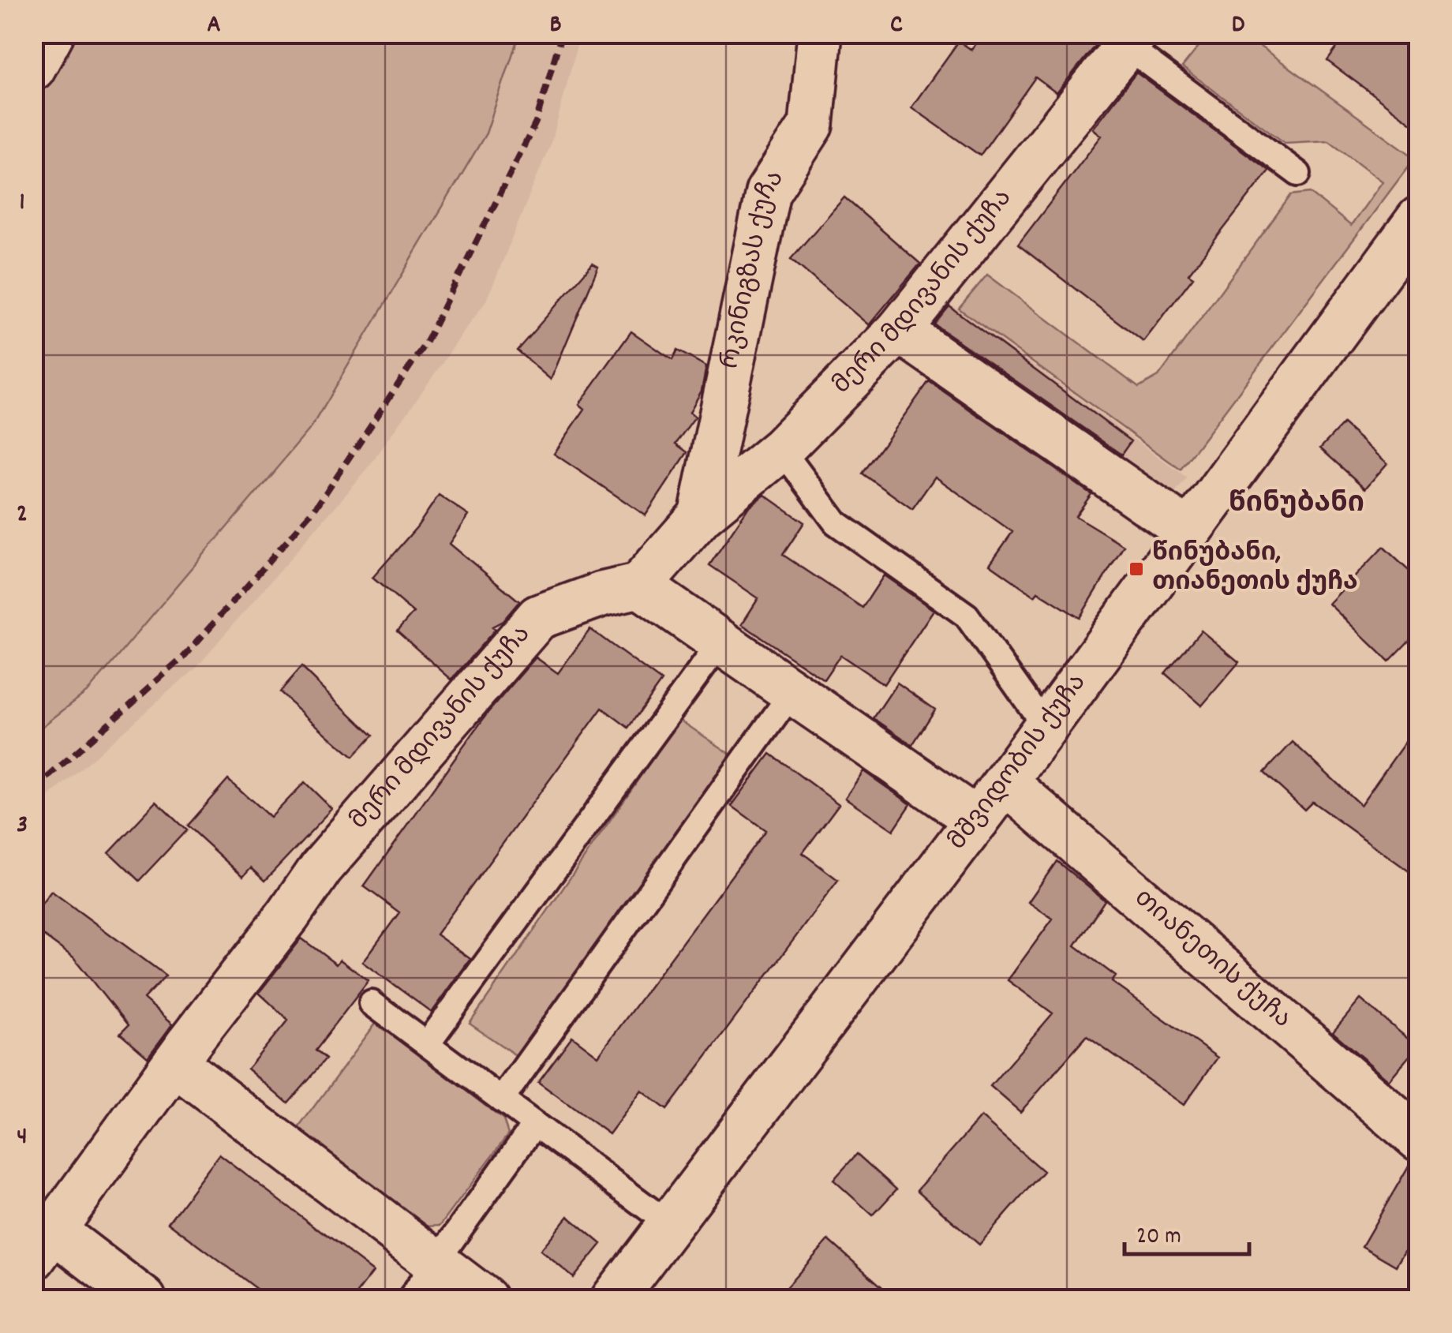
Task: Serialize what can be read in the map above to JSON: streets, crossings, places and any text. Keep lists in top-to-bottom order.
{
  "streets": {
    "street": [
      "რკინიგზას ქუჩა",
      "მერი მდივანის ქუჩა",
      "მშვიდობის ქუჩა",
      "თიანეთის ქუჩა"
    ]
  },
  "crossings": [
    ["რკინიგზას ქუჩა", "მერი მდივანის ქუჩა"],
    ["მშვიდობის ქუჩა", "თიანეთის ქუჩა"]
  ],
  "districts": ["წინუბანი"],
  "places": {
    "transit": ["წინუბანი, თიანეთის ქუჩა"]
  },
  "scale_bar": "20 m",
  "grid": {
    "columns": [
      "A",
      "B",
      "C",
      "D"
    ],
    "rows": [
      "1",
      "2",
      "3",
      "4"
    ]
  }
}
